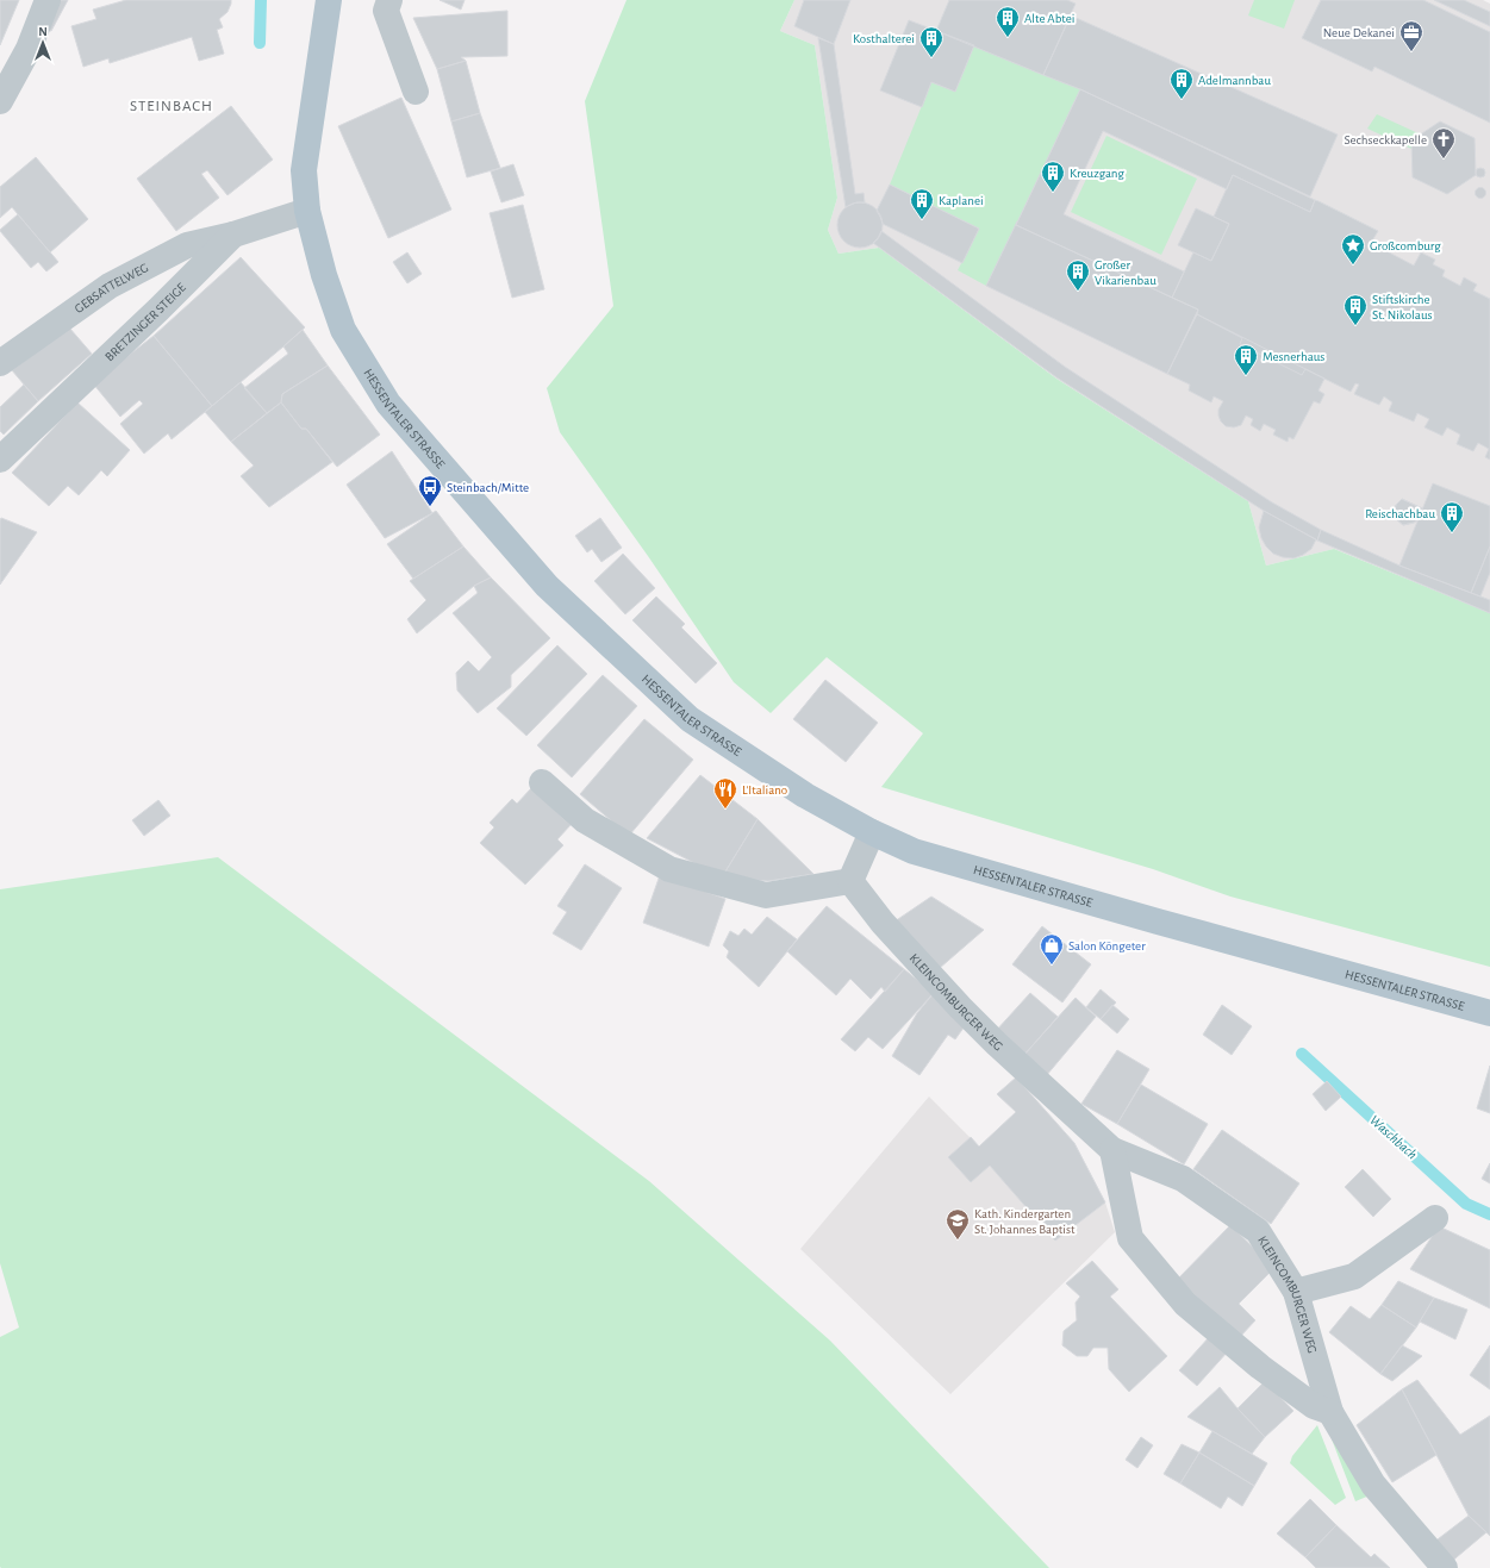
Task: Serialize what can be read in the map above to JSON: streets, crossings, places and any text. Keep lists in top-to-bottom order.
{
  "streets": {
    "main road": ["HESSENTALER STRASSE"],
    "street": ["GEBSATTELWEG", "BRETZINGER STEIGE", "KLEINCOMBURGER WEG"]
  },
  "crossings": [
    ["GEBSATTELWEG", "BRETZINGER STEIGE"],
    ["BRETZINGER STEIGE", "HESSENTALER STRASSE"]
  ],
  "districts": ["STEINBACH"],
  "water": ["Waschbach"],
  "places": {
    "building": [
      "Alte Abtei",
      "Kosthalterei",
      "Adelmannbau",
      "Kreuzgang",
      "Kaplanei",
      "Großer Vikarienbau",
      "Stiftskirche St. Nikolaus",
      "Mesnerhaus",
      "Reischachbau"
    ],
    "office": ["Neue Dekanei"],
    "church": ["Sechseckkapelle"],
    "place": ["Großcomburg"],
    "bus stop": ["Steinbach/Mitte"],
    "restaurant": ["L'Italiano"],
    "shop": ["Salon Köngeter"],
    "school or university": ["Kath. Kindergarten St. Johannes Baptist"]
  },
  "north": "top"
}
